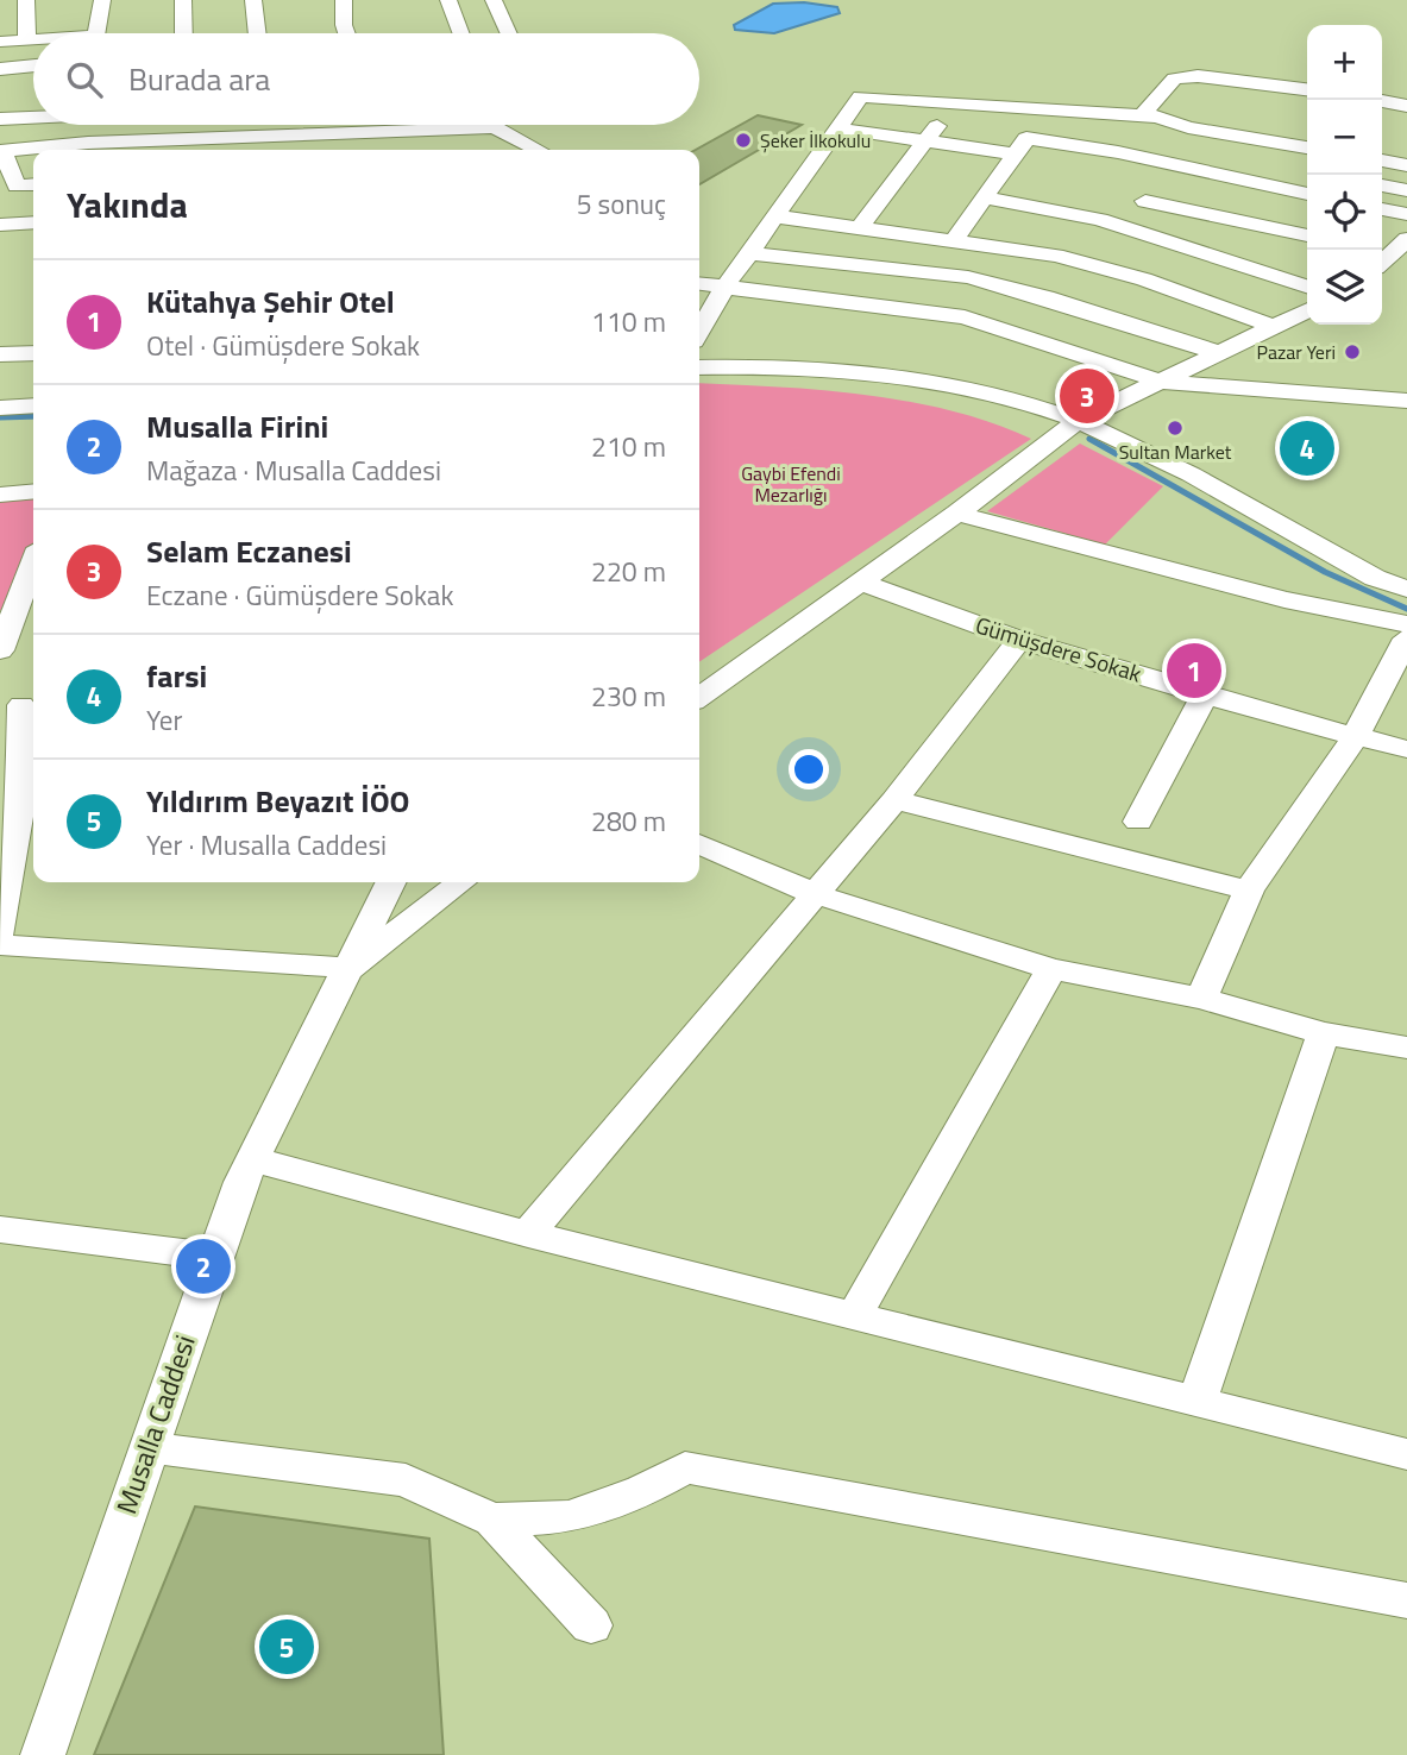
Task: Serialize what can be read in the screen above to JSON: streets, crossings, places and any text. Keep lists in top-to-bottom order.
{
  "streets": {
    "street": ["Gümüşdere Sokak", "Musalla Caddesi"]
  },
  "parks": ["Gaybi Efendi Mezarlığı"],
  "places": ["Şeker İlkokulu", "Pazar Yeri", "Sultan Market"],
  "page": {
    "map_buttons": ["+", "−"],
    "search": "Burada ara",
    "heading": ["Yakında", "5 sonuç"],
    "list": [
      {
        "mark": "1",
        "name": "Kütahya Şehir Otel",
        "note": "Otel · Gümüşdere Sokak",
        "value": "110 m"
      },
      {
        "mark": "2",
        "name": "Musalla Firini",
        "note": "Mağaza · Musalla Caddesi",
        "value": "210 m"
      },
      {
        "mark": "3",
        "name": "Selam Eczanesi",
        "note": "Eczane · Gümüşdere Sokak",
        "value": "220 m"
      },
      {
        "mark": "4",
        "name": "farsi",
        "note": "Yer",
        "value": "230 m"
      },
      {
        "mark": "5",
        "name": "Yıldırım Beyazıt İÖO",
        "note": "Yer · Musalla Caddesi",
        "value": "280 m"
      }
    ],
    "pins": [
      "3",
      "4",
      "1",
      "2",
      "5"
    ]
  }
}
